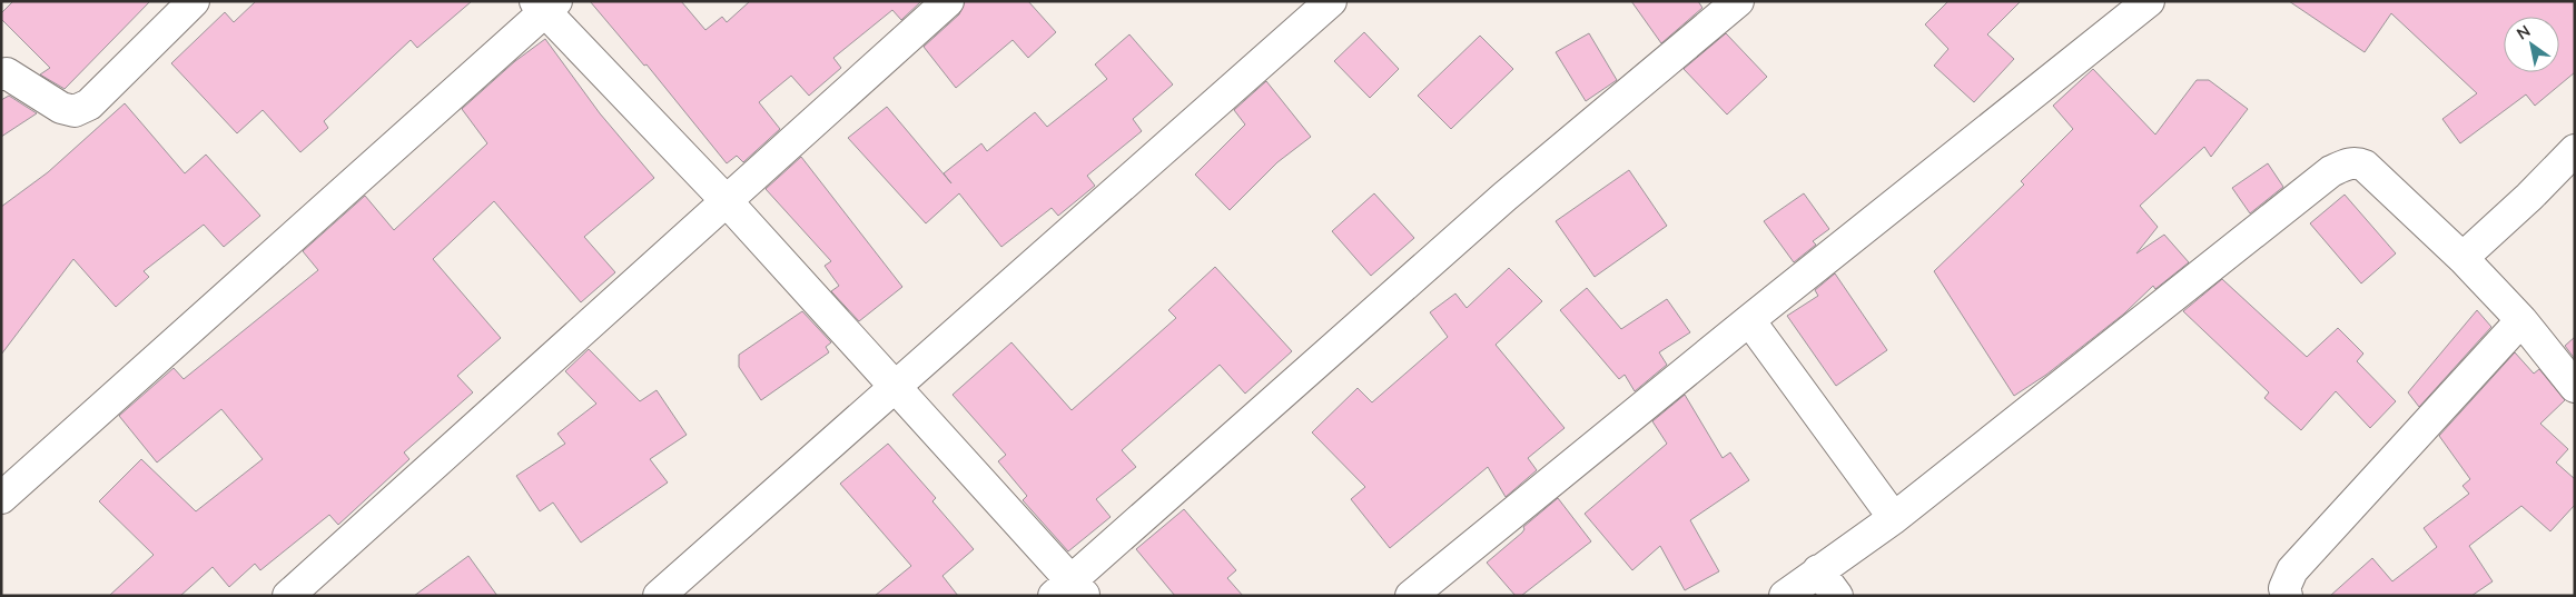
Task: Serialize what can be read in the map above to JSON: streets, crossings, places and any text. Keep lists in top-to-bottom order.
{
  "north": "top left"
}
